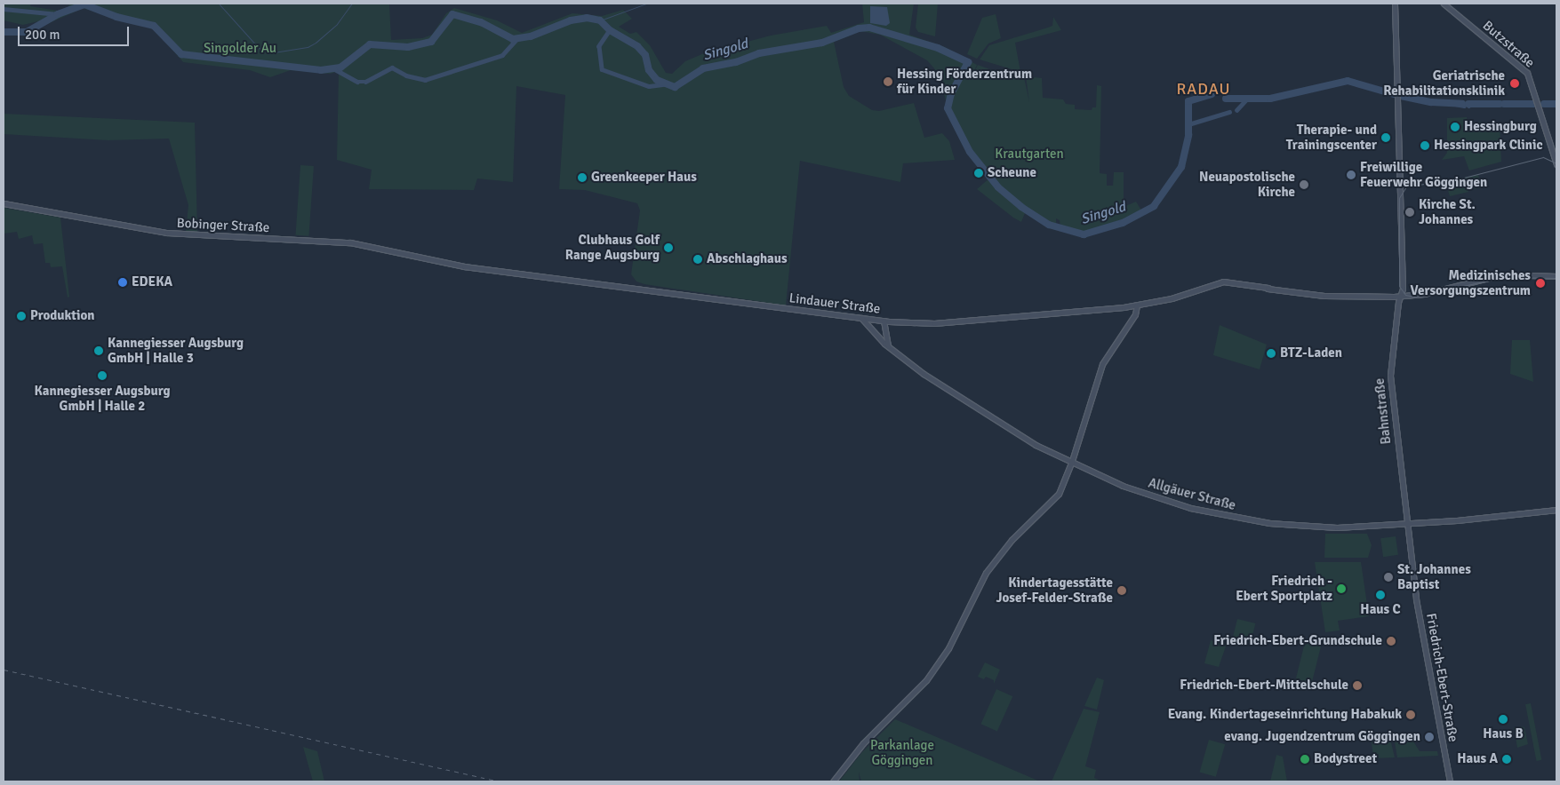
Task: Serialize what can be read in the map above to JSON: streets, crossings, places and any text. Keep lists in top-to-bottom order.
{
  "streets": {
    "main road": [
      "Butzstraße",
      "Bobinger Straße",
      "Lindauer Straße",
      "Bahnstraße",
      "Allgäuer Straße",
      "Friedrich-Ebert-Straße"
    ]
  },
  "crossings": [
    ["Bobinger Straße", "Lindauer Straße"],
    ["Lindauer Straße", "Bahnstraße"],
    ["Lindauer Straße", "Allgäuer Straße"],
    ["Bahnstraße", "Allgäuer Straße"],
    ["Bahnstraße", "Friedrich-Ebert-Straße"],
    ["Allgäuer Straße", "Friedrich-Ebert-Straße"]
  ],
  "districts": ["RADAU"],
  "water": ["Singold"],
  "parks": ["Singolder Au", "Krautgarten", "Parkanlage Göggingen"],
  "places": [
    "Hessing Förderzentrum für Kinder",
    "Geriatrische Rehabilitationsklinik",
    "Hessingburg",
    "Therapie- und Trainingscenter",
    "Hessingpark Clinic",
    "Scheune",
    "Freiwillige Feuerwehr Göggingen",
    "Greenkeeper Haus",
    "Neuapostolische Kirche",
    "Kirche St. Johannes",
    "Clubhaus Golf Range Augsburg",
    "Abschlaghaus",
    "EDEKA",
    "Medizinisches Versorgungszentrum",
    "Produktion",
    "Kannegiesser Augsburg GmbH | Halle 3",
    "BTZ-Laden",
    "Kannegiesser Augsburg GmbH | Halle 2",
    "St. Johannes Baptist",
    "Friedrich - Ebert Sportplatz",
    "Kindertagesstätte Josef-Felder-Straße",
    "Haus C",
    "Friedrich-Ebert-Grundschule",
    "Friedrich-Ebert-Mittelschule",
    "Evang. Kindertageseinrichtung Habakuk",
    "Haus B",
    "evang. Jugendzentrum Göggingen",
    "Bodystreet",
    "Haus A"
  ],
  "scale_bar": "200 m"
}
